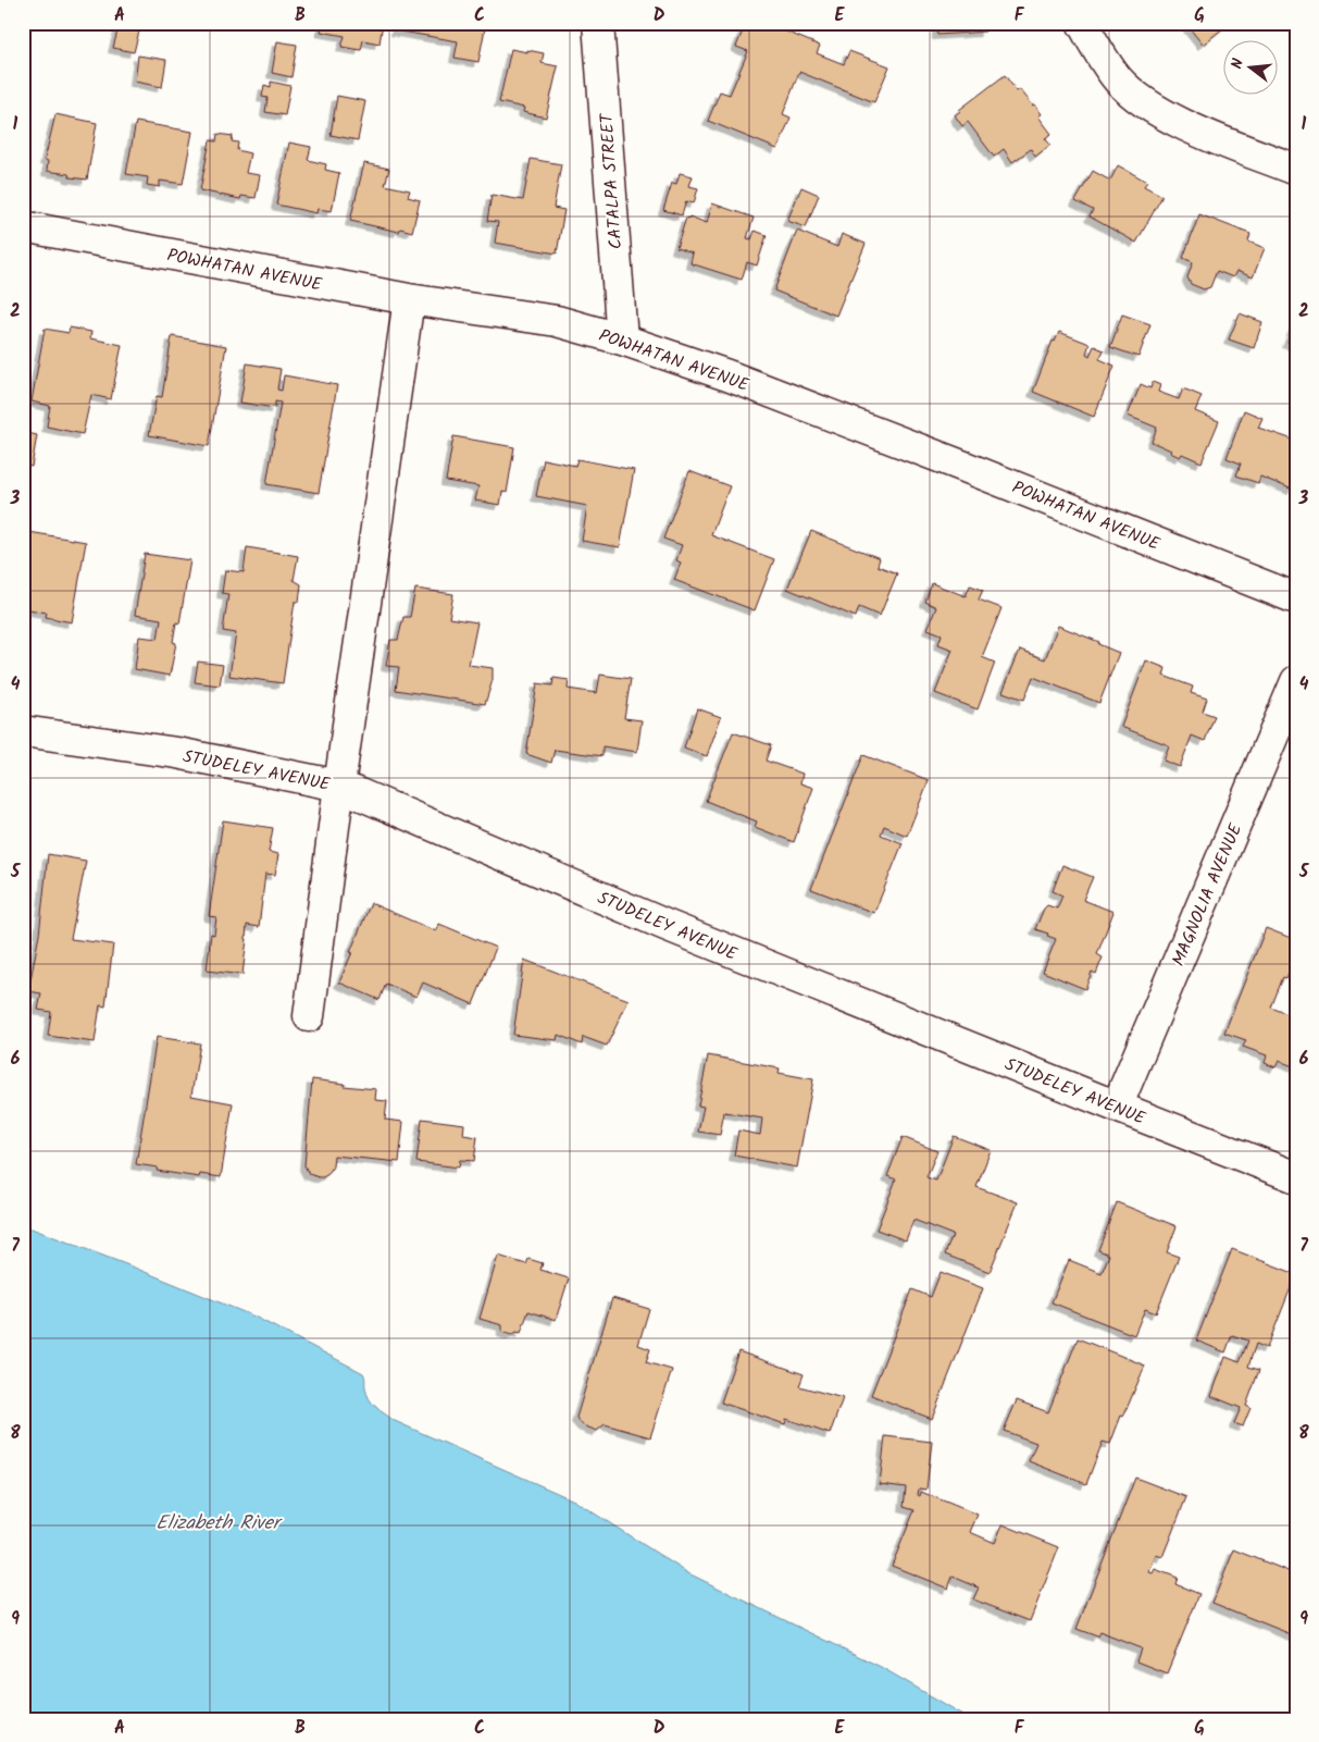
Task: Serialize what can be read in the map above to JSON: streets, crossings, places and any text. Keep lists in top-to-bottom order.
{
  "streets": {
    "street": [
      "CATALPA STREET",
      "POWHATAN AVENUE",
      "STUDELEY AVENUE",
      "MAGNOLIA AVENUE"
    ]
  },
  "crossings": [
    ["CATALPA STREET", "POWHATAN AVENUE"],
    ["STUDELEY AVENUE", "MAGNOLIA AVENUE"]
  ],
  "water": ["Elizabeth River"],
  "north": "left",
  "grid": {
    "columns": [
      "A",
      "B",
      "C",
      "D",
      "E",
      "F",
      "G"
    ],
    "rows": [
      "1",
      "2",
      "3",
      "4",
      "5",
      "6",
      "7",
      "8",
      "9"
    ]
  }
}
